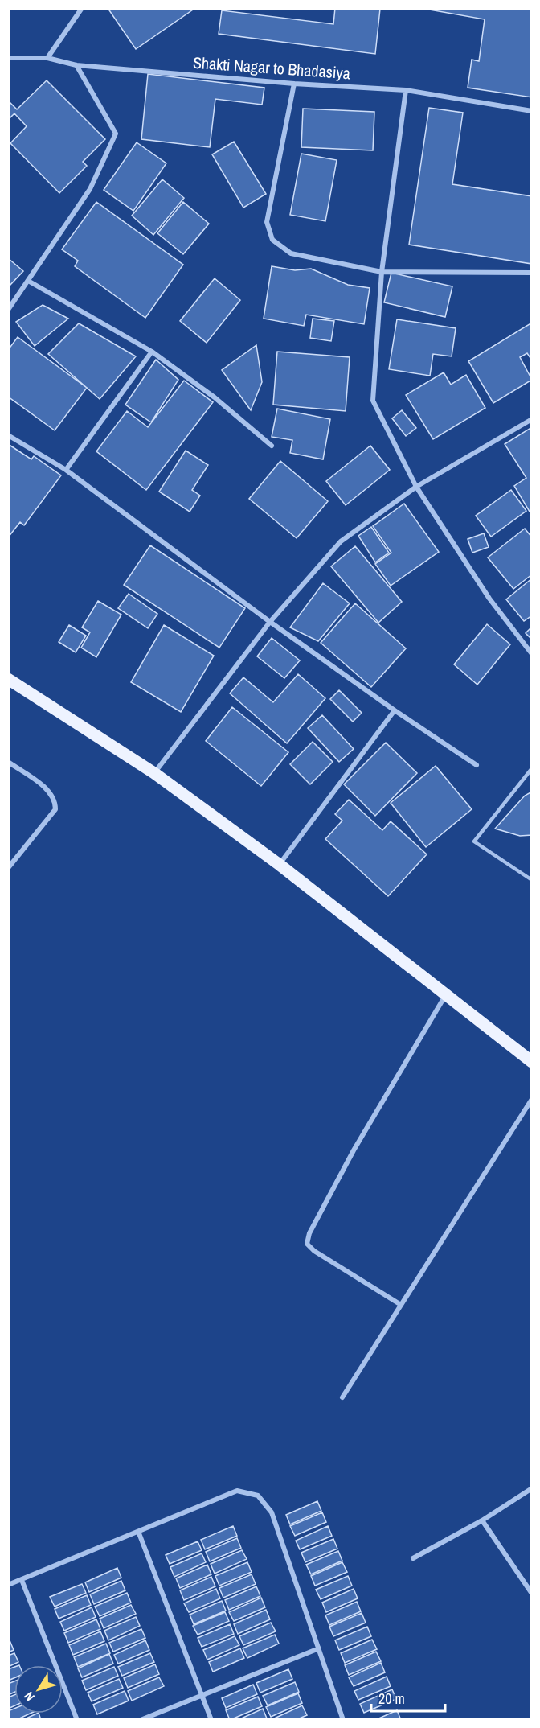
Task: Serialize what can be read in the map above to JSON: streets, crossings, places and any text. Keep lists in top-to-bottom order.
{
  "streets": {
    "street": ["Shakti Nagar to Bhadasiya"]
  },
  "scale_bar": "20 m",
  "north": "bottom left"
}
